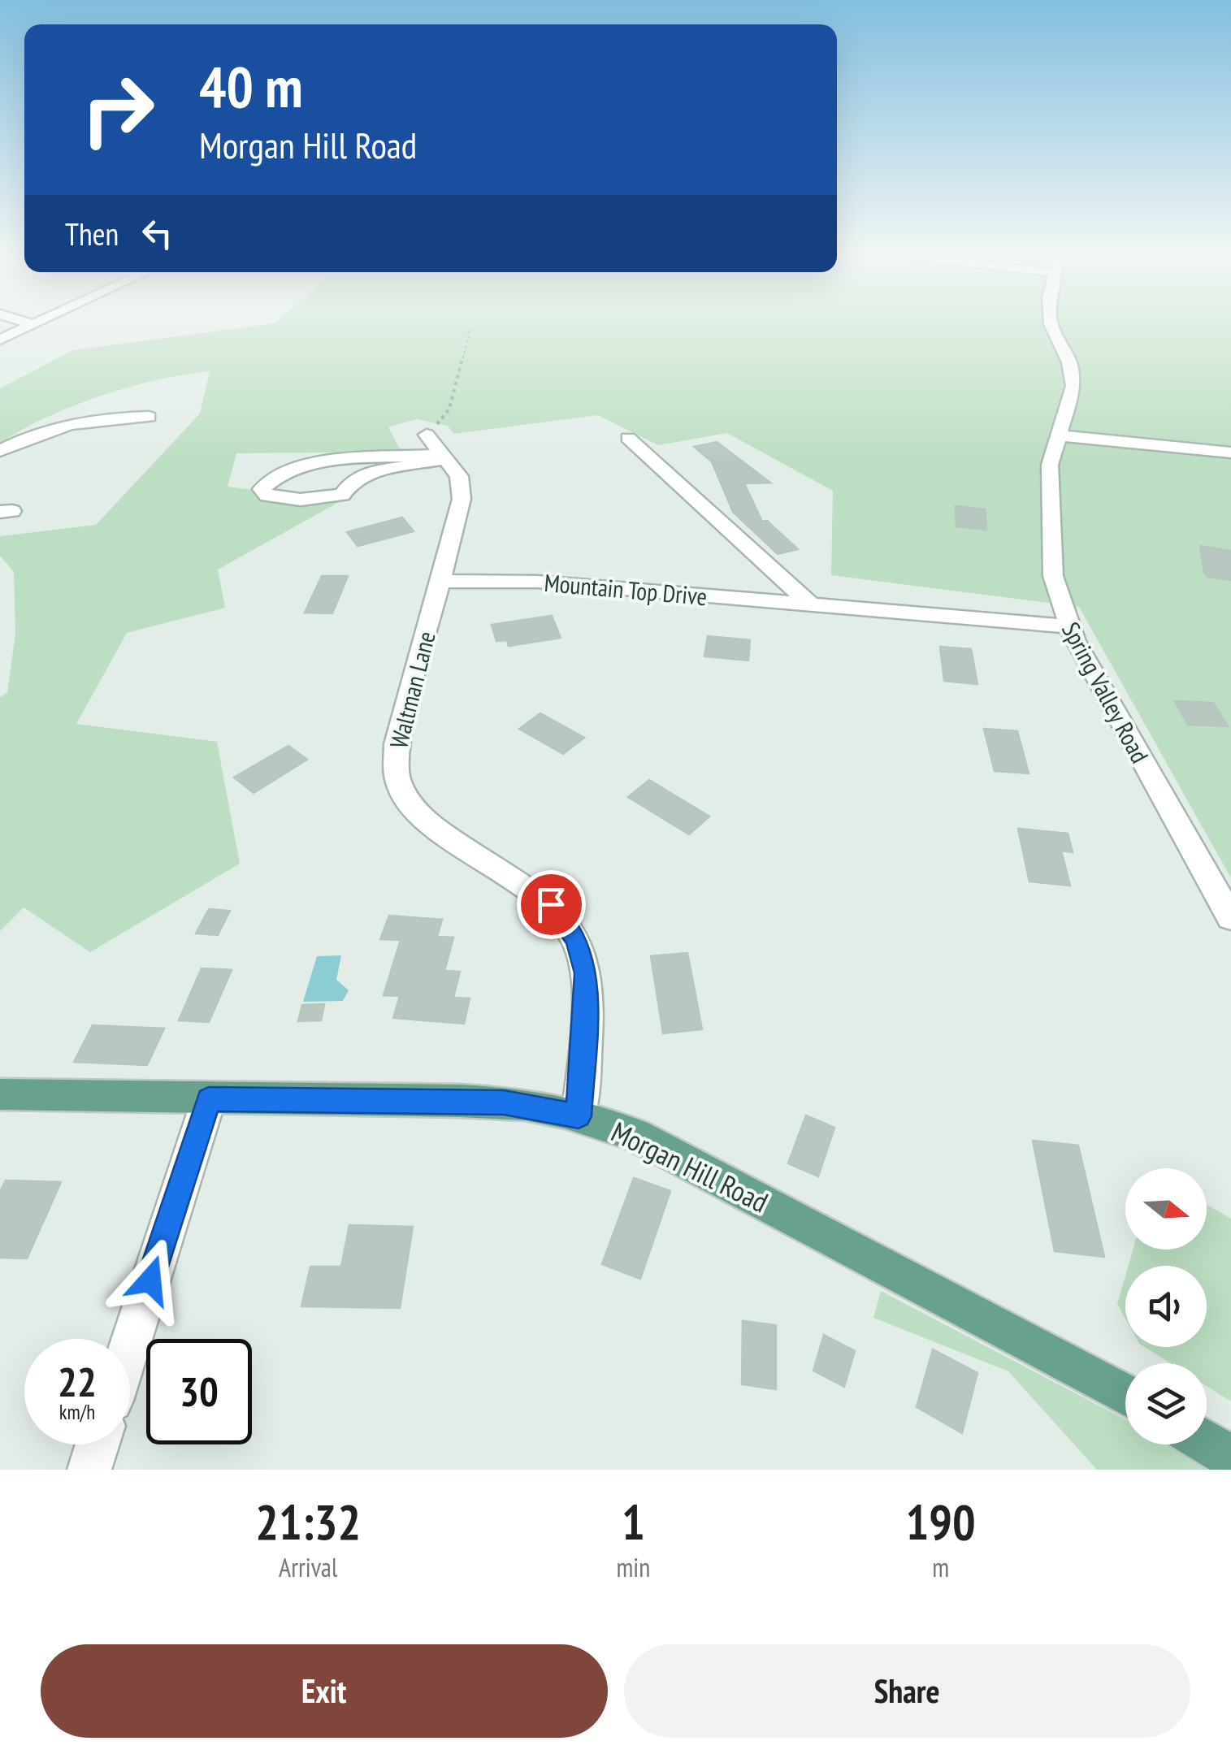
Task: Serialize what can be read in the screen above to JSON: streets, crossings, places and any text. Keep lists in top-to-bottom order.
{
  "streets": {
    "main road": ["Morgan Hill Road"],
    "street": ["Mountain Top Drive", "Waltman Lane", "Spring Valley Road"]
  },
  "crossings": [
    ["Mountain Top Drive", "Waltman Lane"],
    ["Mountain Top Drive", "Spring Valley Road"],
    ["Waltman Lane", "Morgan Hill Road"]
  ],
  "north": "right",
  "page": {
    "turn": ["40 m", "Morgan Hill Road"],
    "then": "Then",
    "speed": "22 km/h",
    "limit": "30",
    "eta": [
      "21:32",
      "Arrival",
      "1",
      "min",
      "190",
      "m"
    ],
    "buttons": ["Exit", "Share"]
  }
}
